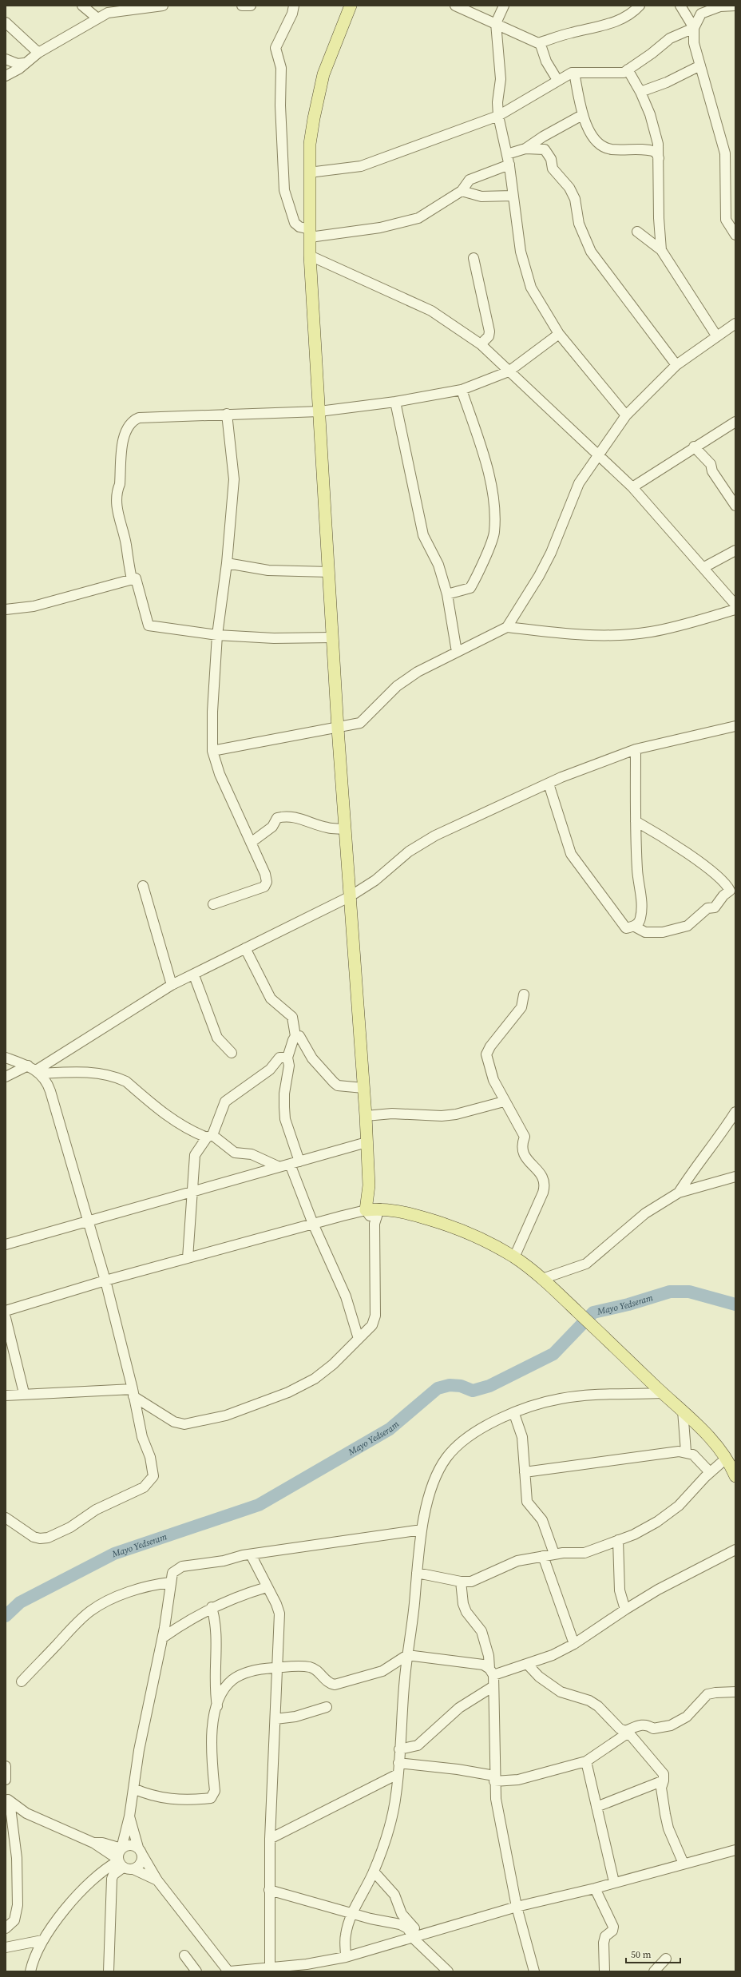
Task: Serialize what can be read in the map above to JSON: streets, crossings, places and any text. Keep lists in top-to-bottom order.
{
  "water": ["Mayo Yedseram"],
  "scale_bar": "50 m"
}
